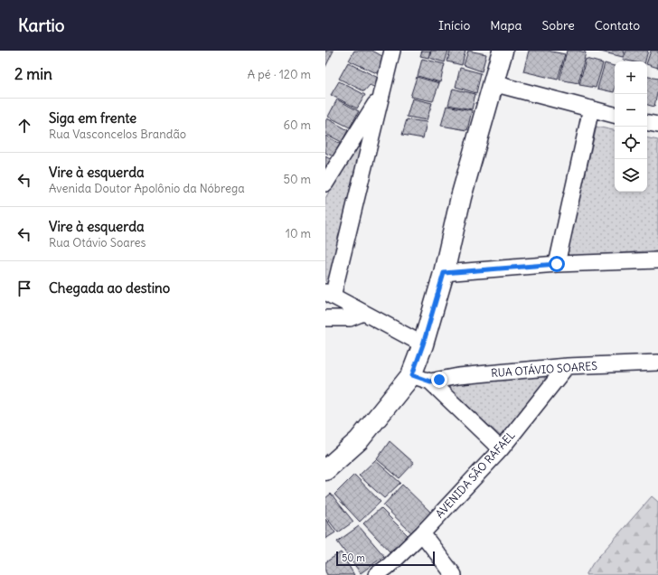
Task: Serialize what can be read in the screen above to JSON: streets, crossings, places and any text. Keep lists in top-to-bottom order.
{
  "streets": {
    "street": ["RUA OTÁVIO SOARES", "AVENIDA SÃO RAFAEL"]
  },
  "crossings": [
    ["RUA OTÁVIO SOARES", "AVENIDA SÃO RAFAEL"]
  ],
  "scale_bar": "50 m",
  "page": {
    "header": "Kartio",
    "nav": [
      "Início",
      "Mapa",
      "Sobre",
      "Contato"
    ],
    "heading": ["2 min", "A pé · 120 m"],
    "map_buttons": ["+", "−"],
    "list": [
      ["Siga em frente", "Rua Vasconcelos Brandão", "60 m"],
      ["Vire à esquerda", "Avenida Doutor Apolônio da Nóbrega", "50 m"],
      ["Vire à esquerda", "Rua Otávio Soares", "10 m"],
      "Chegada ao destino"
    ],
    "scale": "50 m"
  }
}
